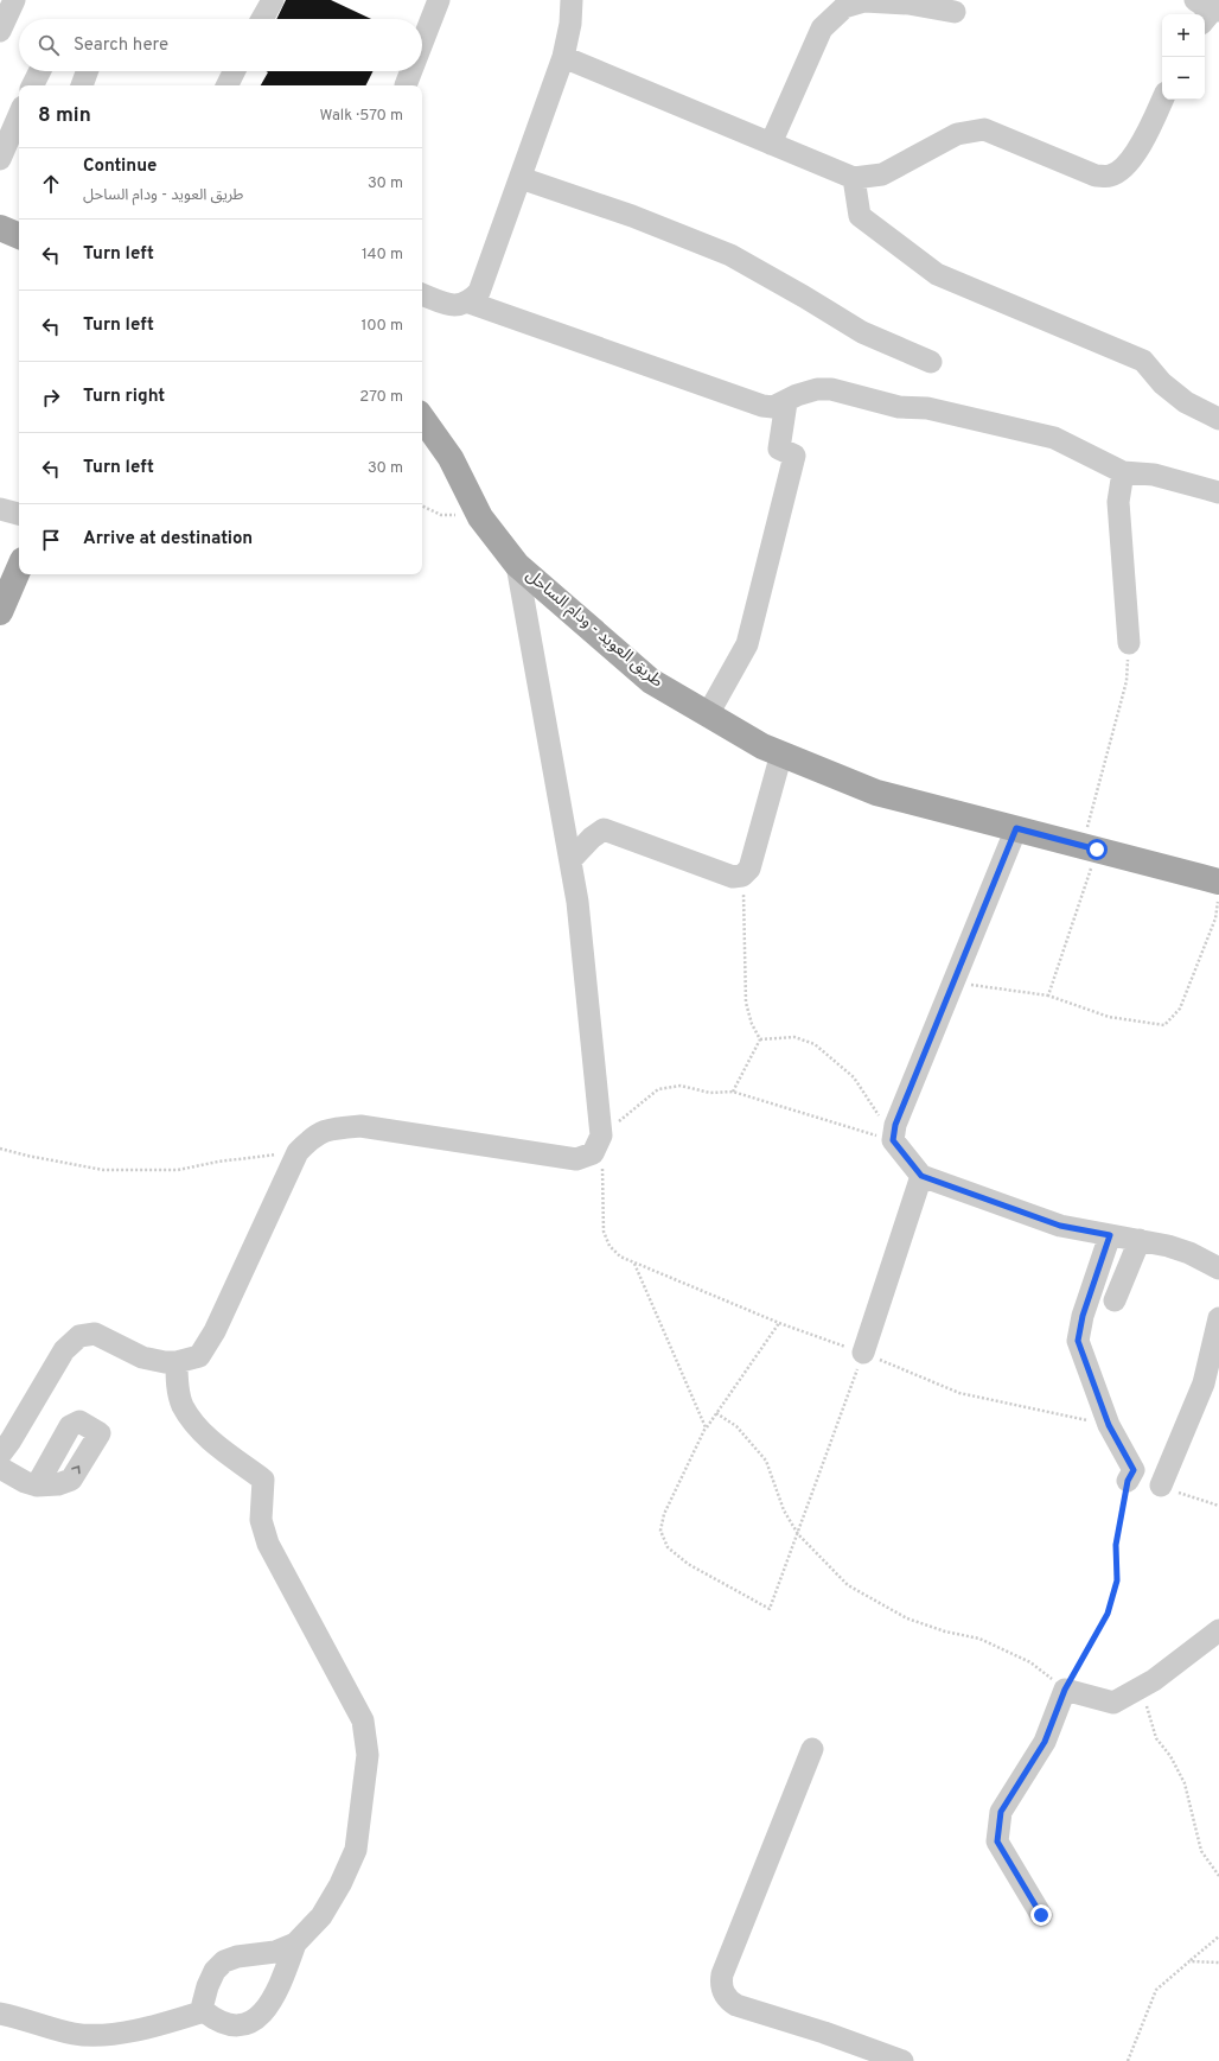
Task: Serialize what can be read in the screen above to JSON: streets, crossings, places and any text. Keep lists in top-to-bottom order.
{
  "streets": {
    "main road": ["طريق العويد - ودام الساحل"]
  },
  "page": {
    "map_buttons": ["+", "−"],
    "search": "Search here",
    "heading": ["8 min", "Walk · 570 m"],
    "list": [
      ["Continue", "طريق العويد - ودام الساحل", "30 m"],
      ["Turn left", "140 m"],
      ["Turn left", "100 m"],
      ["Turn right", "270 m"],
      ["Turn left", "30 m"],
      "Arrive at destination"
    ]
  }
}
